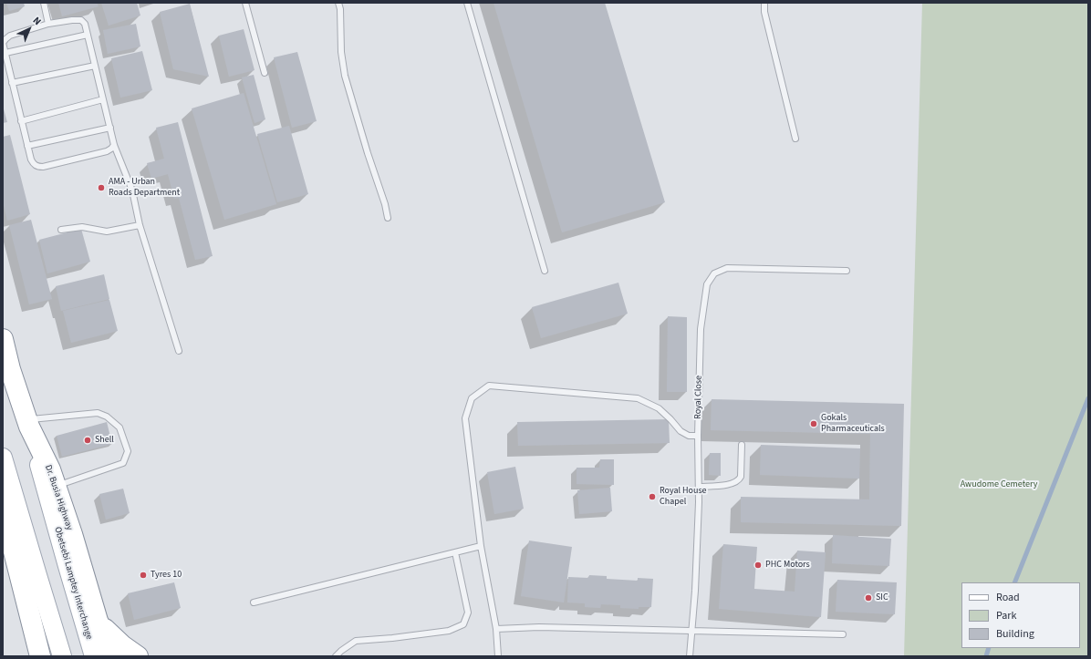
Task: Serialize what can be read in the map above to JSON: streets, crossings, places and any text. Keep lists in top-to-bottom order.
{
  "streets": {
    "highway": ["Dr. Busia Highway"],
    "main road": ["Obetsebi Lamptey Interchange"],
    "lane": ["Royal Close"]
  },
  "crossings": [
    ["Dr. Busia Highway", "Obetsebi Lamptey Interchange"]
  ],
  "parks": ["Awudome Cemetery"],
  "places": [
    "AMA - Urban Roads Department",
    "Gokals Pharmaceuticals",
    "Shell",
    "Royal House Chapel",
    "PHC Motors",
    "Tyres 10",
    "SIC"
  ],
  "legend": ["Road", "Park", "Building"],
  "north": "top right"
}
